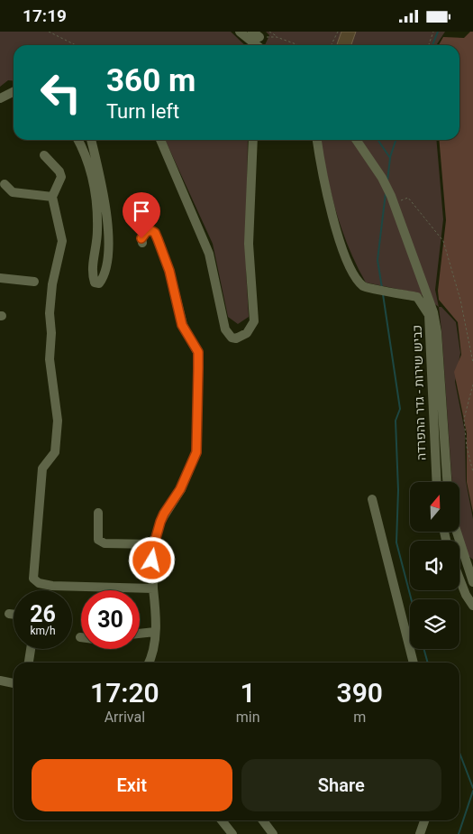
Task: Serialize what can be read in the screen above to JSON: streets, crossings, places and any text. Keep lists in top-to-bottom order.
{
  "streets": {
    "street": ["כביש שירות - גדר ההפרדה"]
  },
  "north": "top",
  "page": {
    "status": "17:19",
    "turn": ["360 m", "Turn left"],
    "speed": "26 km/h",
    "limit": "30",
    "eta": [
      "17:20",
      "Arrival",
      "1",
      "min",
      "390",
      "m"
    ],
    "buttons": ["Exit", "Share"]
  }
}
